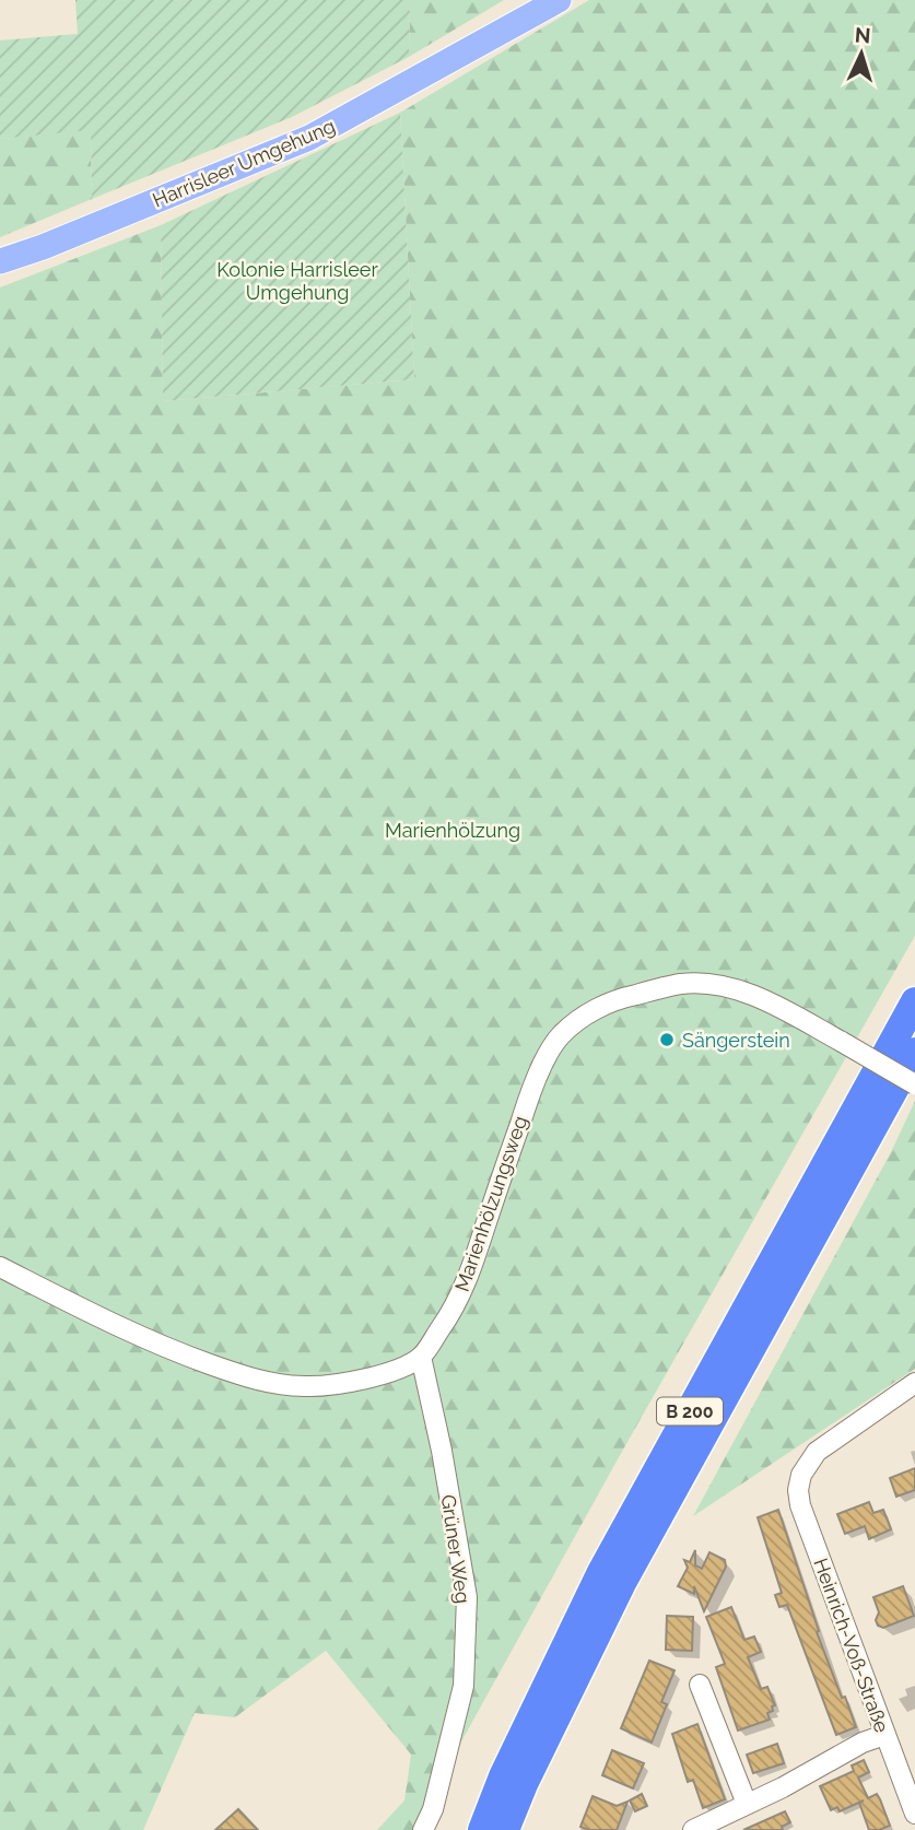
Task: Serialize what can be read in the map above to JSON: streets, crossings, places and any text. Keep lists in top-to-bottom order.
{
  "streets": {
    "highway": ["B 200"],
    "main road": ["Harrisleer Umgehung"],
    "street": ["Marienhölzungsweg", "Grüner Weg", "Heinrich-Voß-Straße"]
  },
  "crossings": [
    ["Marienhölzungsweg", "Grüner Weg"]
  ],
  "parks": ["Kolonie Harrisleer Umgehung", "Marienhölzung"],
  "places": ["Sängerstein"],
  "north": "top"
}
